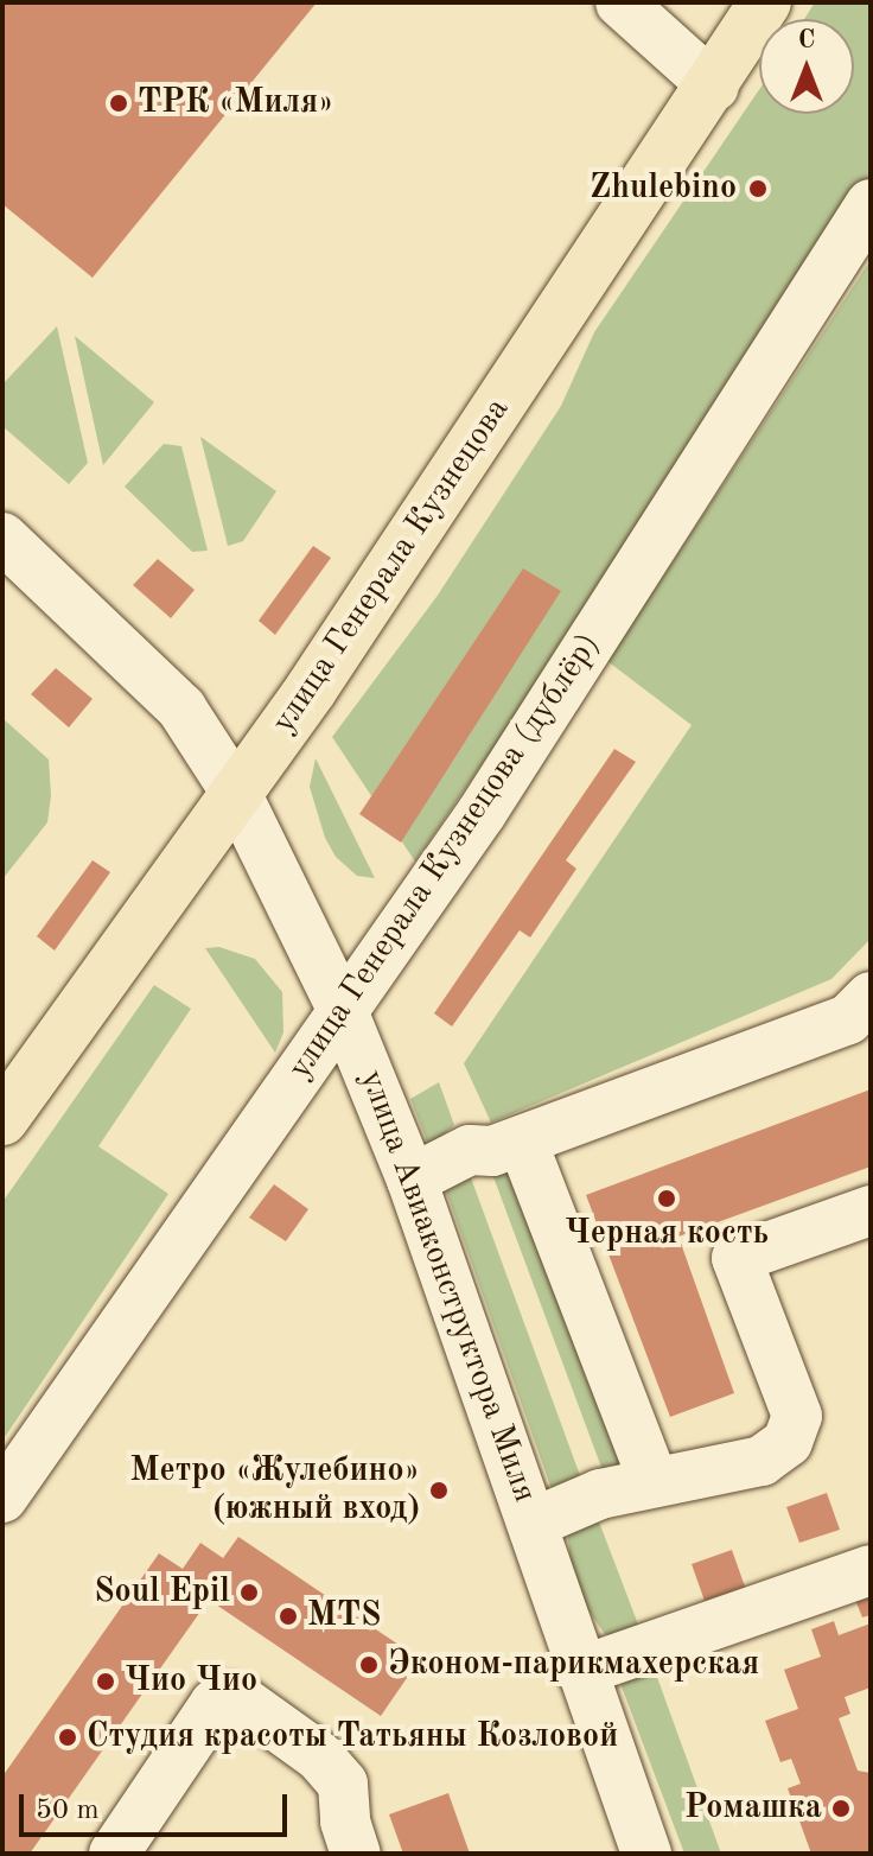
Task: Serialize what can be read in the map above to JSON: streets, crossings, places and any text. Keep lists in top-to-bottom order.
{
  "streets": {
    "main road": ["улица Генерала Кузнецова"],
    "street": ["улица Генерала Кузнецова (дублёр)", "улица Авиаконструктора Миля"]
  },
  "crossings": [
    ["улица Генерала Кузнецова", "улица Авиаконструктора Миля"],
    ["улица Генерала Кузнецова (дублёр)", "улица Авиаконструктора Миля"]
  ],
  "places": [
    "ТРК «Миля»",
    "Zhulebino",
    "Черная кость",
    "Метро «Жулебино» (южный вход)",
    "Soul Epil",
    "MTS",
    "Эконом-парикмахерская",
    "Чио Чио",
    "Студия красоты Татьяны Козловой",
    "Ромашка"
  ],
  "scale_bar": "50 m",
  "north": "top"
}
